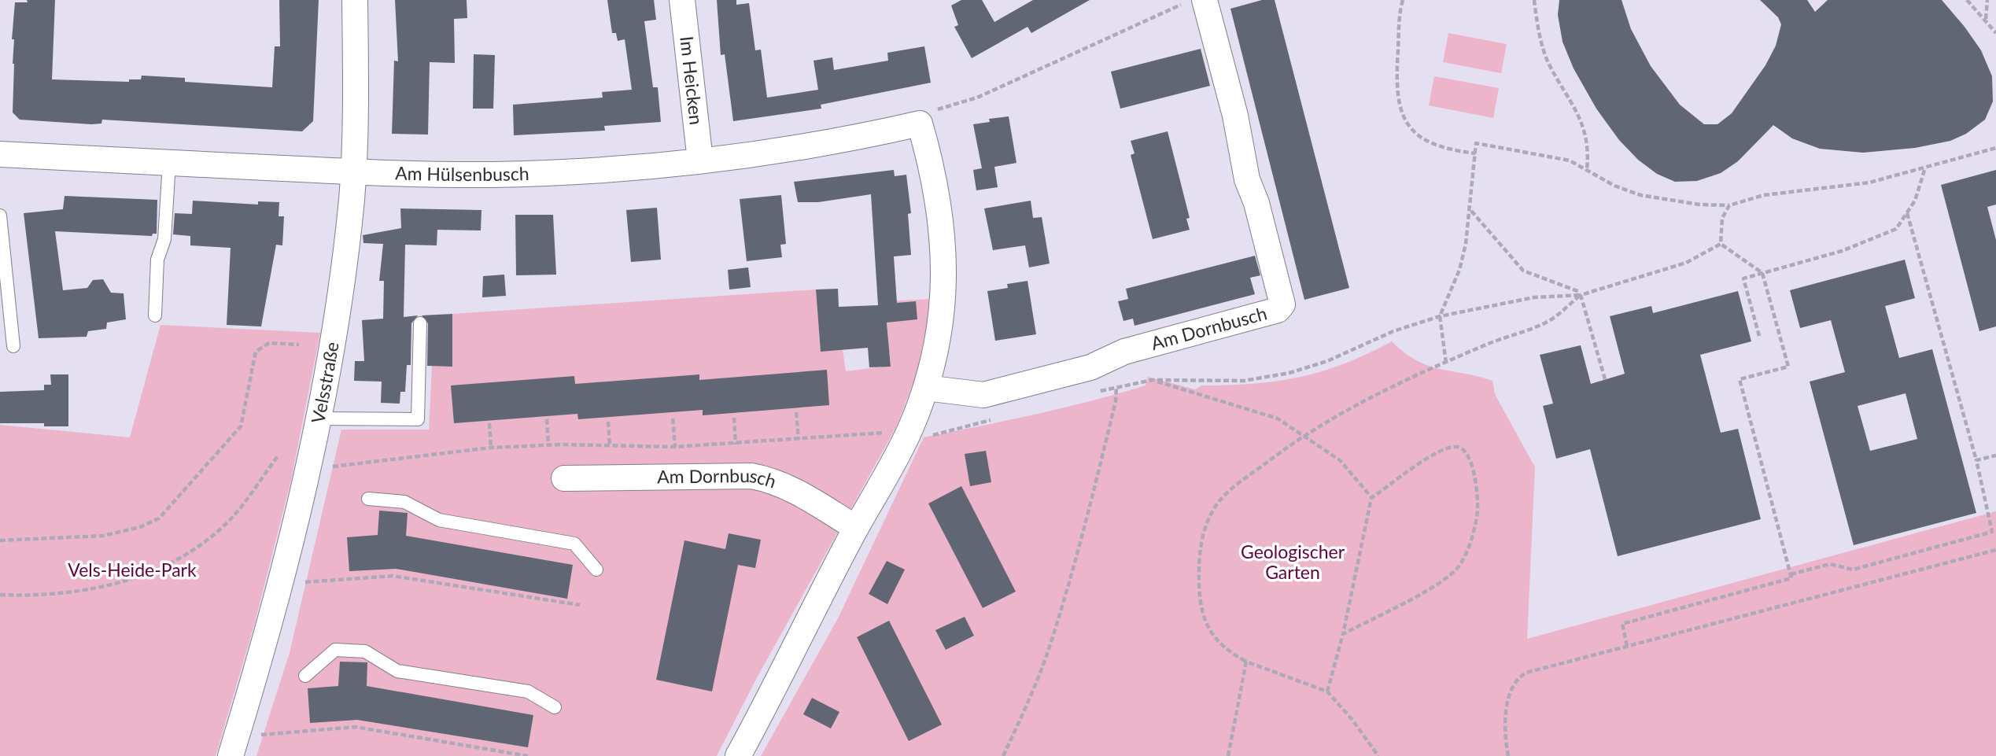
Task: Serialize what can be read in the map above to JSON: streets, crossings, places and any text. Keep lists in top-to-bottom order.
{
  "streets": {
    "street": [
      "Im Heicken",
      "Am Hülsenbusch",
      "Am Dornbusch",
      "Velsstraße"
    ]
  },
  "crossings": [
    ["Im Heicken", "Am Hülsenbusch"],
    ["Am Hülsenbusch", "Velsstraße"]
  ],
  "parks": ["Geologischer Garten", "Vels-Heide-Park"]
}
